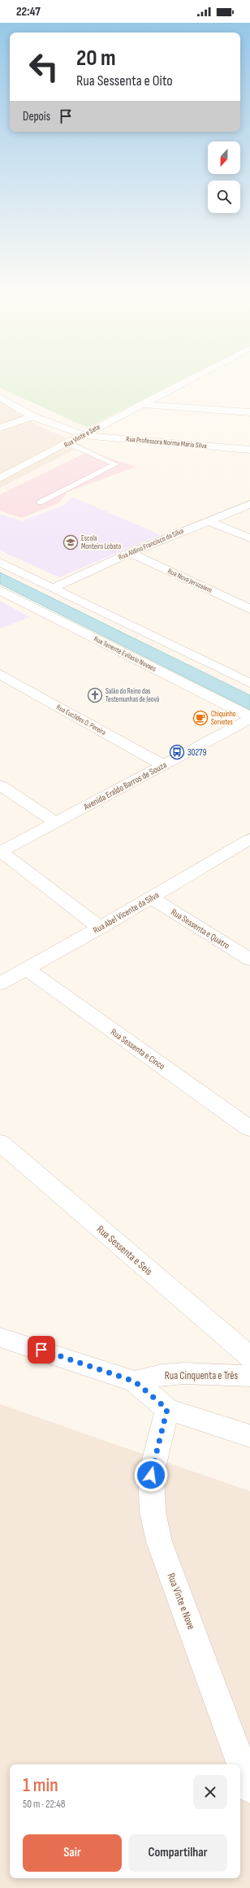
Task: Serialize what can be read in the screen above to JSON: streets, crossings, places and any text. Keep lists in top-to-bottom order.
{
  "streets": {
    "street": [
      "Rua Vinte e Sete",
      "Rua Professora Norma Maria Silva",
      "Rua Aldino Francisco da Silva",
      "Rua Nova Jeruzalem",
      "Rua Tenente Evilasio Novaes",
      "Rua Euclides O. Pereira",
      "Avenida Eraldo Barros de Souza",
      "Rua Abel Vicente da Silva",
      "Rua Sessenta e Quatro",
      "Rua Sessenta e Cinco",
      "Rua Sessenta e Seis",
      "Rua Cinquenta e Três",
      "Rua Vinte e Nove"
    ]
  },
  "crossings": [
    ["Rua Vinte e Sete", "Rua Professora Norma Maria Silva"],
    ["Rua Aldino Francisco da Silva", "Rua Nova Jeruzalem"],
    ["Rua Euclides O. Pereira", "Avenida Eraldo Barros de Souza"],
    ["Rua Abel Vicente da Silva", "Rua Sessenta e Quatro"],
    ["Rua Abel Vicente da Silva", "Rua Sessenta e Cinco"]
  ],
  "places": {
    "school or university": ["Escola Monteiro Lobato"],
    "church": ["Salão do Reino das Testemunhas de Jeová"],
    "cafe": ["Chiquinho Sorvetes"],
    "bus stop": ["30279"]
  },
  "north": "bottom",
  "page": {
    "status": "22:47",
    "turn": ["20 m", "Rua Sessenta e Oito"],
    "then": "Depois",
    "heading": ["1 min", "50 m · 22:48"],
    "buttons": ["Sair", "Compartilhar"]
  }
}
